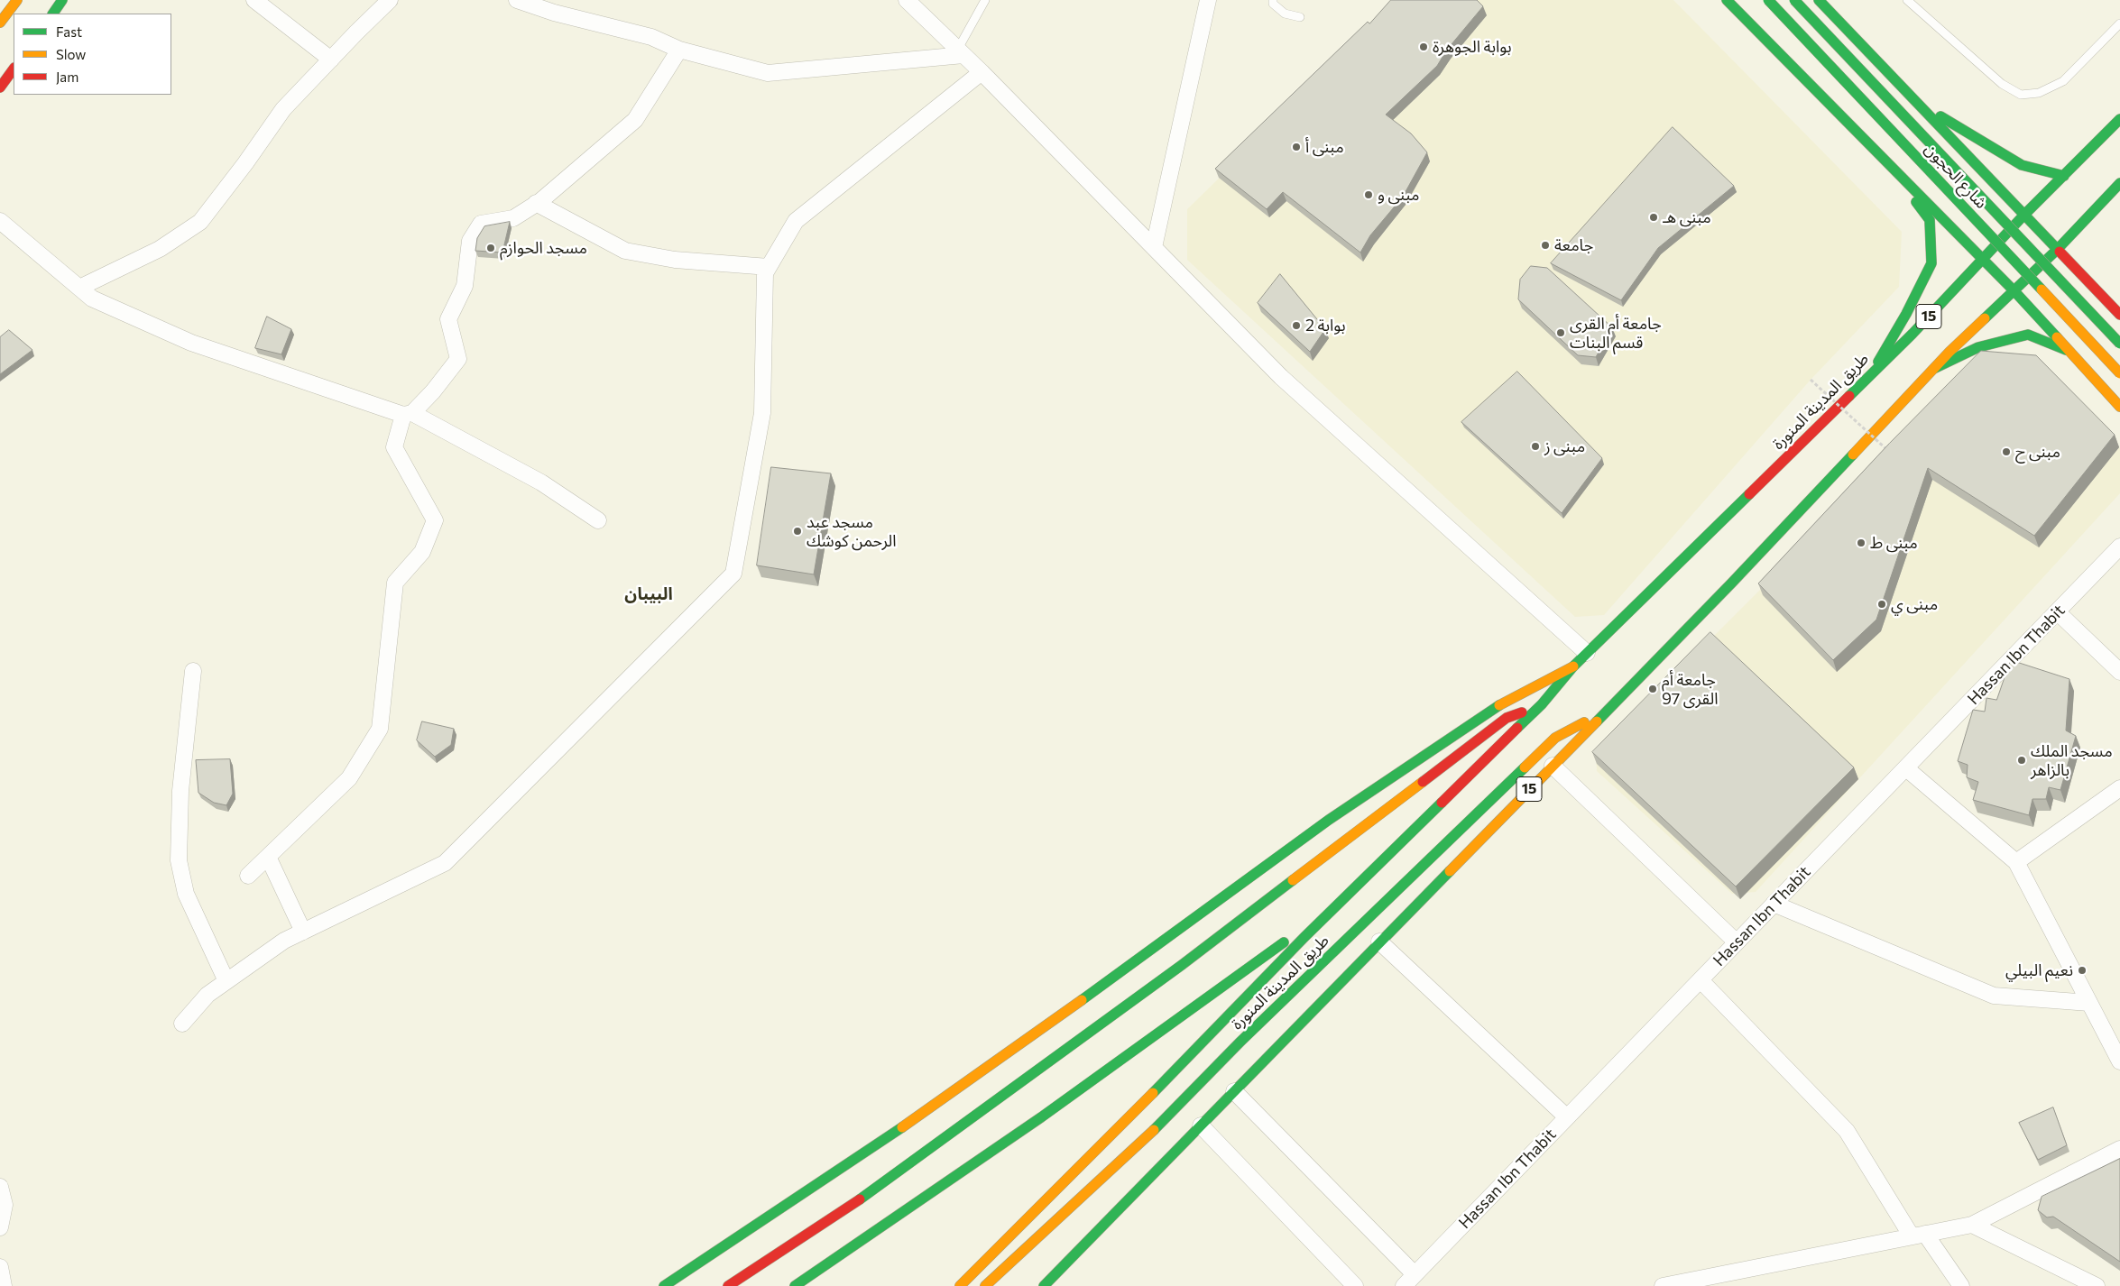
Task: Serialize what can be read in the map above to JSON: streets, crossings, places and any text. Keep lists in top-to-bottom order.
{
  "streets": {
    "main road": ["شارع الحجون", "15", "طريق المدينة المنورة"],
    "street": ["Hassan Ibn Thabit"]
  },
  "districts": ["البيبان"],
  "places": [
    "بوابة الجوهرة",
    "مبنى أ",
    "مبنى و",
    "مبنى هـ",
    "جامعة",
    "مسجد الحوازم",
    "بوابة 2",
    "جامعة أم القرى قسم البنات",
    "مبنى ز",
    "مبنى ح",
    "مسجد عبد الرحمن كوشك",
    "مبنى ط",
    "مبنى ي",
    "جامعة أم القرى 97",
    "مسجد الملك بالزاهر",
    "نعيم البيلي"
  ],
  "legend": ["Fast", "Slow", "Jam"]
}
